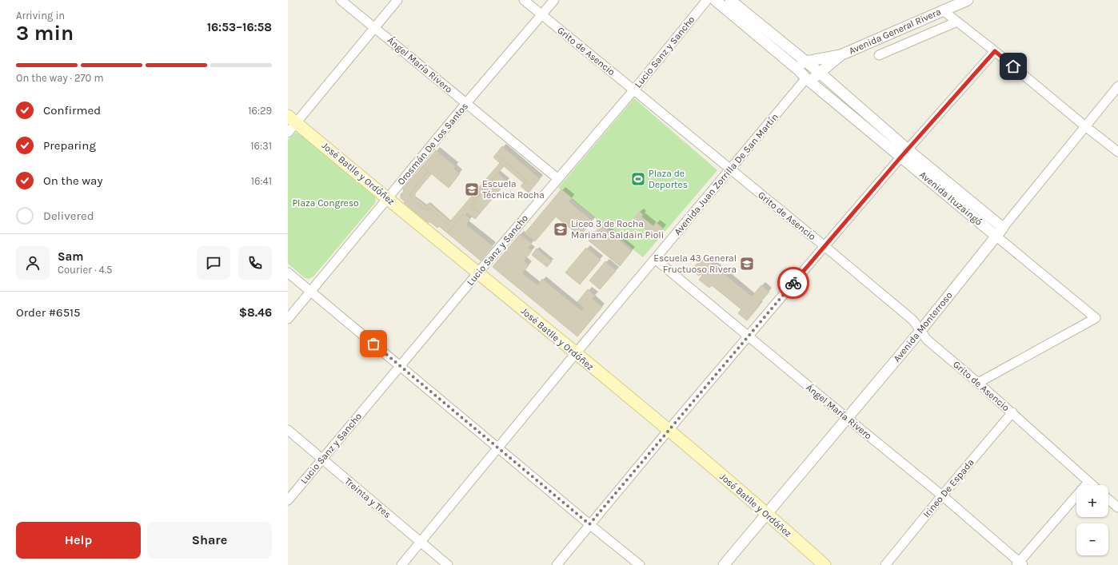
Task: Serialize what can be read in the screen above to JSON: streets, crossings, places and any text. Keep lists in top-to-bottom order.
{
  "streets": {
    "main road": ["José Batlle y Ordóñez"],
    "street": [
      "Avenida General Rivera",
      "Grito de Asencio",
      "Lucio Sanz y Sancho",
      "Ángel María Rivero",
      "Orosmán De Los Santos",
      "Avenida Juan Zorrilla De San Martín",
      "Avenida Ituzaingó",
      "Avenida Monterroso",
      "Irineo De Espada",
      "Treinta y Tres"
    ]
  },
  "crossings": [
    ["Avenida General Rivera", "Avenida Ituzaingó"],
    ["Grito de Asencio", "Lucio Sanz y Sancho"],
    ["Grito de Asencio", "Orosmán De Los Santos"],
    ["Grito de Asencio", "Avenida Juan Zorrilla De San Martín"],
    ["Grito de Asencio", "Avenida Ituzaingó"],
    ["Grito de Asencio", "Avenida Monterroso"],
    ["Grito de Asencio", "Irineo De Espada"],
    ["Lucio Sanz y Sancho", "Ángel María Rivero"],
    ["Lucio Sanz y Sancho", "José Batlle y Ordóñez"],
    ["Lucio Sanz y Sancho", "Treinta y Tres"],
    ["Ángel María Rivero", "Orosmán De Los Santos"],
    ["Ángel María Rivero", "Avenida Juan Zorrilla De San Martín"],
    ["Ángel María Rivero", "Avenida Monterroso"],
    ["Ángel María Rivero", "Irineo De Espada"],
    ["Orosmán De Los Santos", "José Batlle y Ordóñez"],
    ["José Batlle y Ordóñez", "Avenida Juan Zorrilla De San Martín"],
    ["José Batlle y Ordóñez", "Avenida Monterroso"],
    ["Avenida Juan Zorrilla De San Martín", "Avenida Ituzaingó"],
    ["Avenida Juan Zorrilla De San Martín", "Treinta y Tres"],
    ["Avenida Ituzaingó", "Avenida Monterroso"]
  ],
  "parks": ["Plaza Congreso"],
  "places": {
    "sports": ["Plaza de Deportes"],
    "school or university": ["Escuela Técnica Rocha", "Liceo 3 de Rocha Mariana Saldain Pioli", "Escuela 43 General Fructuoso Rivera"]
  },
  "page": {
    "heading": ["3 min", "Arriving in", "16:53–16:58"],
    "panel": [
      "Sam",
      "Courier · 4.5",
      "Order #6515",
      "$8.46"
    ],
    "bar": "On the way · 270 m",
    "list": [
      ["Confirmed", "16:29"],
      ["Preparing", "16:31"],
      ["On the way", "16:41"],
      "Delivered"
    ],
    "map_buttons": ["+", "−"],
    "buttons": ["Help", "Share"]
  }
}
